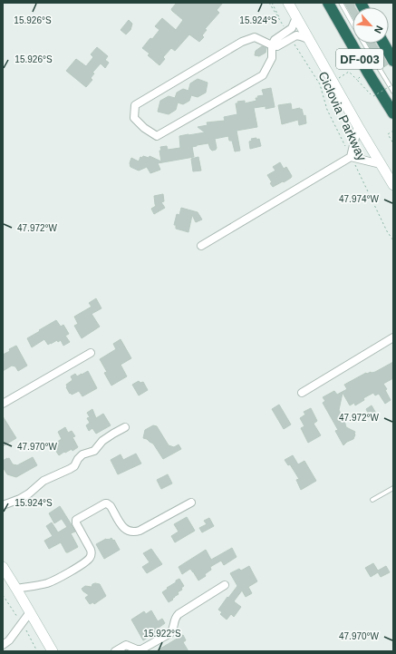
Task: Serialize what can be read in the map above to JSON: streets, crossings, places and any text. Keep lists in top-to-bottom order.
{
  "streets": {
    "highway": ["DF-003"],
    "path": ["Ciclovia Parkway"]
  },
  "north": "bottom right",
  "coordinates": [
    "15.926°S",
    "15.924°S",
    "47.974°W",
    "47.972°W",
    "47.970°W",
    "15.922°S"
  ]
}
